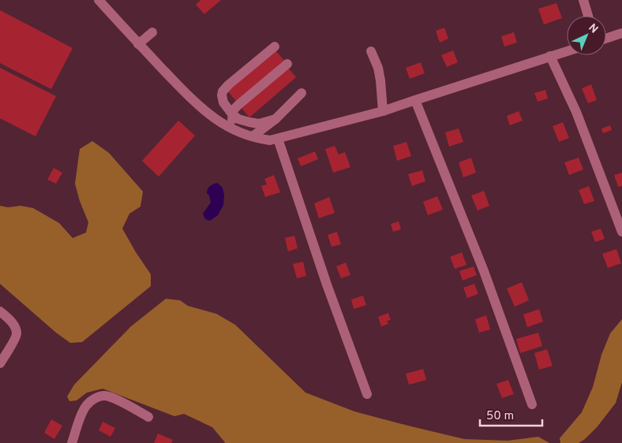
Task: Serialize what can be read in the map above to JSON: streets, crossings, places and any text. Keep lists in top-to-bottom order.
{
  "scale_bar": "50 m",
  "north": "top right"
}
